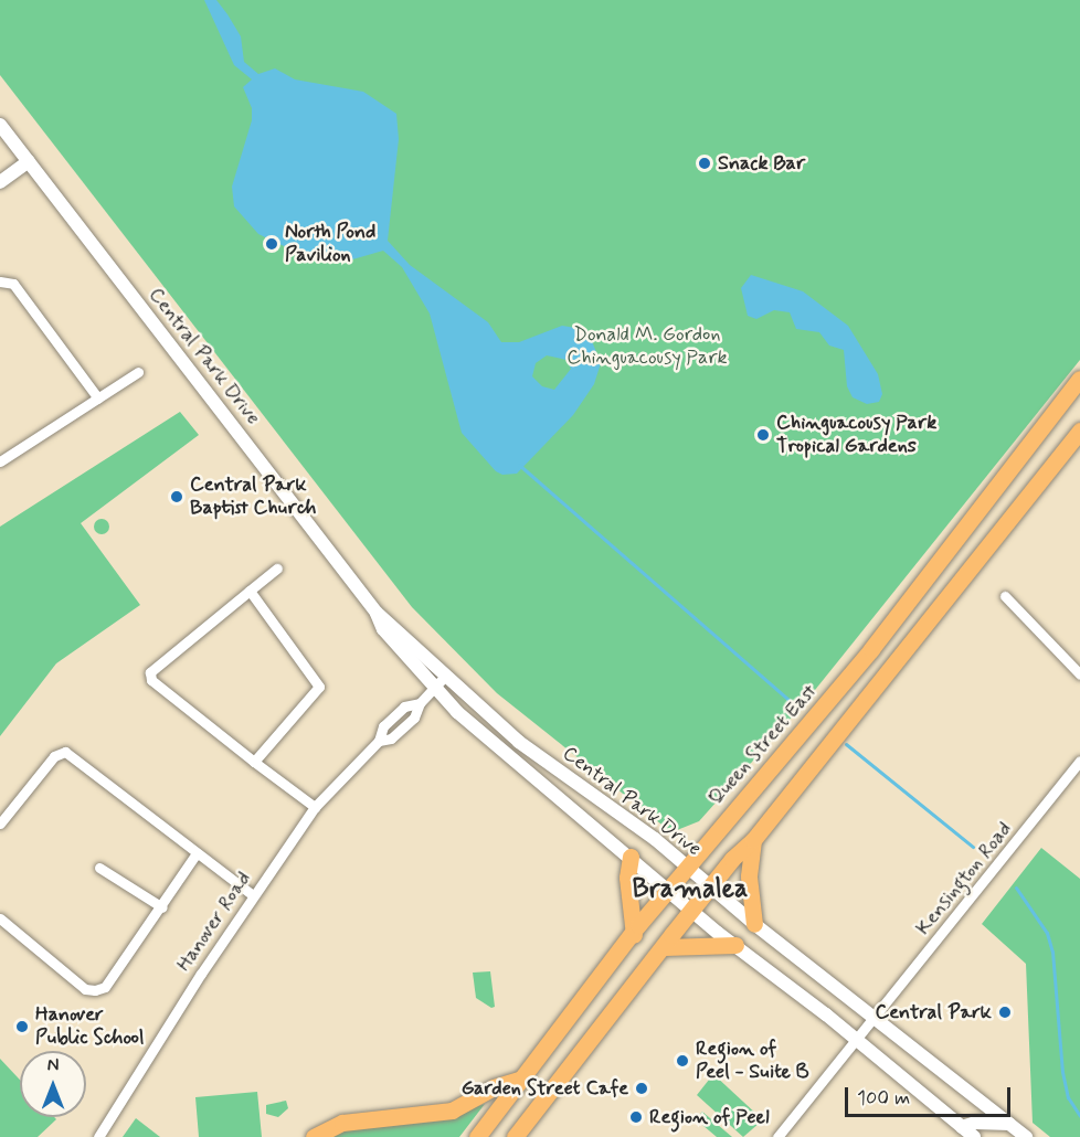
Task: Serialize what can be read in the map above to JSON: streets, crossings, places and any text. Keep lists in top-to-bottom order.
{
  "streets": {
    "main road": ["Queen Street East"],
    "street": ["Central Park Drive", "Kensington Road", "Hanover Road"]
  },
  "crossings": [
    ["Central Park Drive", "Queen Street East"],
    ["Central Park Drive", "Kensington Road"],
    ["Central Park Drive", "Hanover Road"]
  ],
  "districts": ["Bramalea"],
  "parks": ["Donald M. Gordon Chinguacousy Park"],
  "places": [
    "Snack Bar",
    "North Pond Pavilion",
    "Chinguacousy Park Tropical Gardens",
    "Central Park Baptist Church",
    "Central Park",
    "Hanover Public School",
    "Region of Peel - Suite B",
    "Garden Street Cafe",
    "Region of Peel"
  ],
  "scale_bar": "100 m",
  "north": "top"
}
